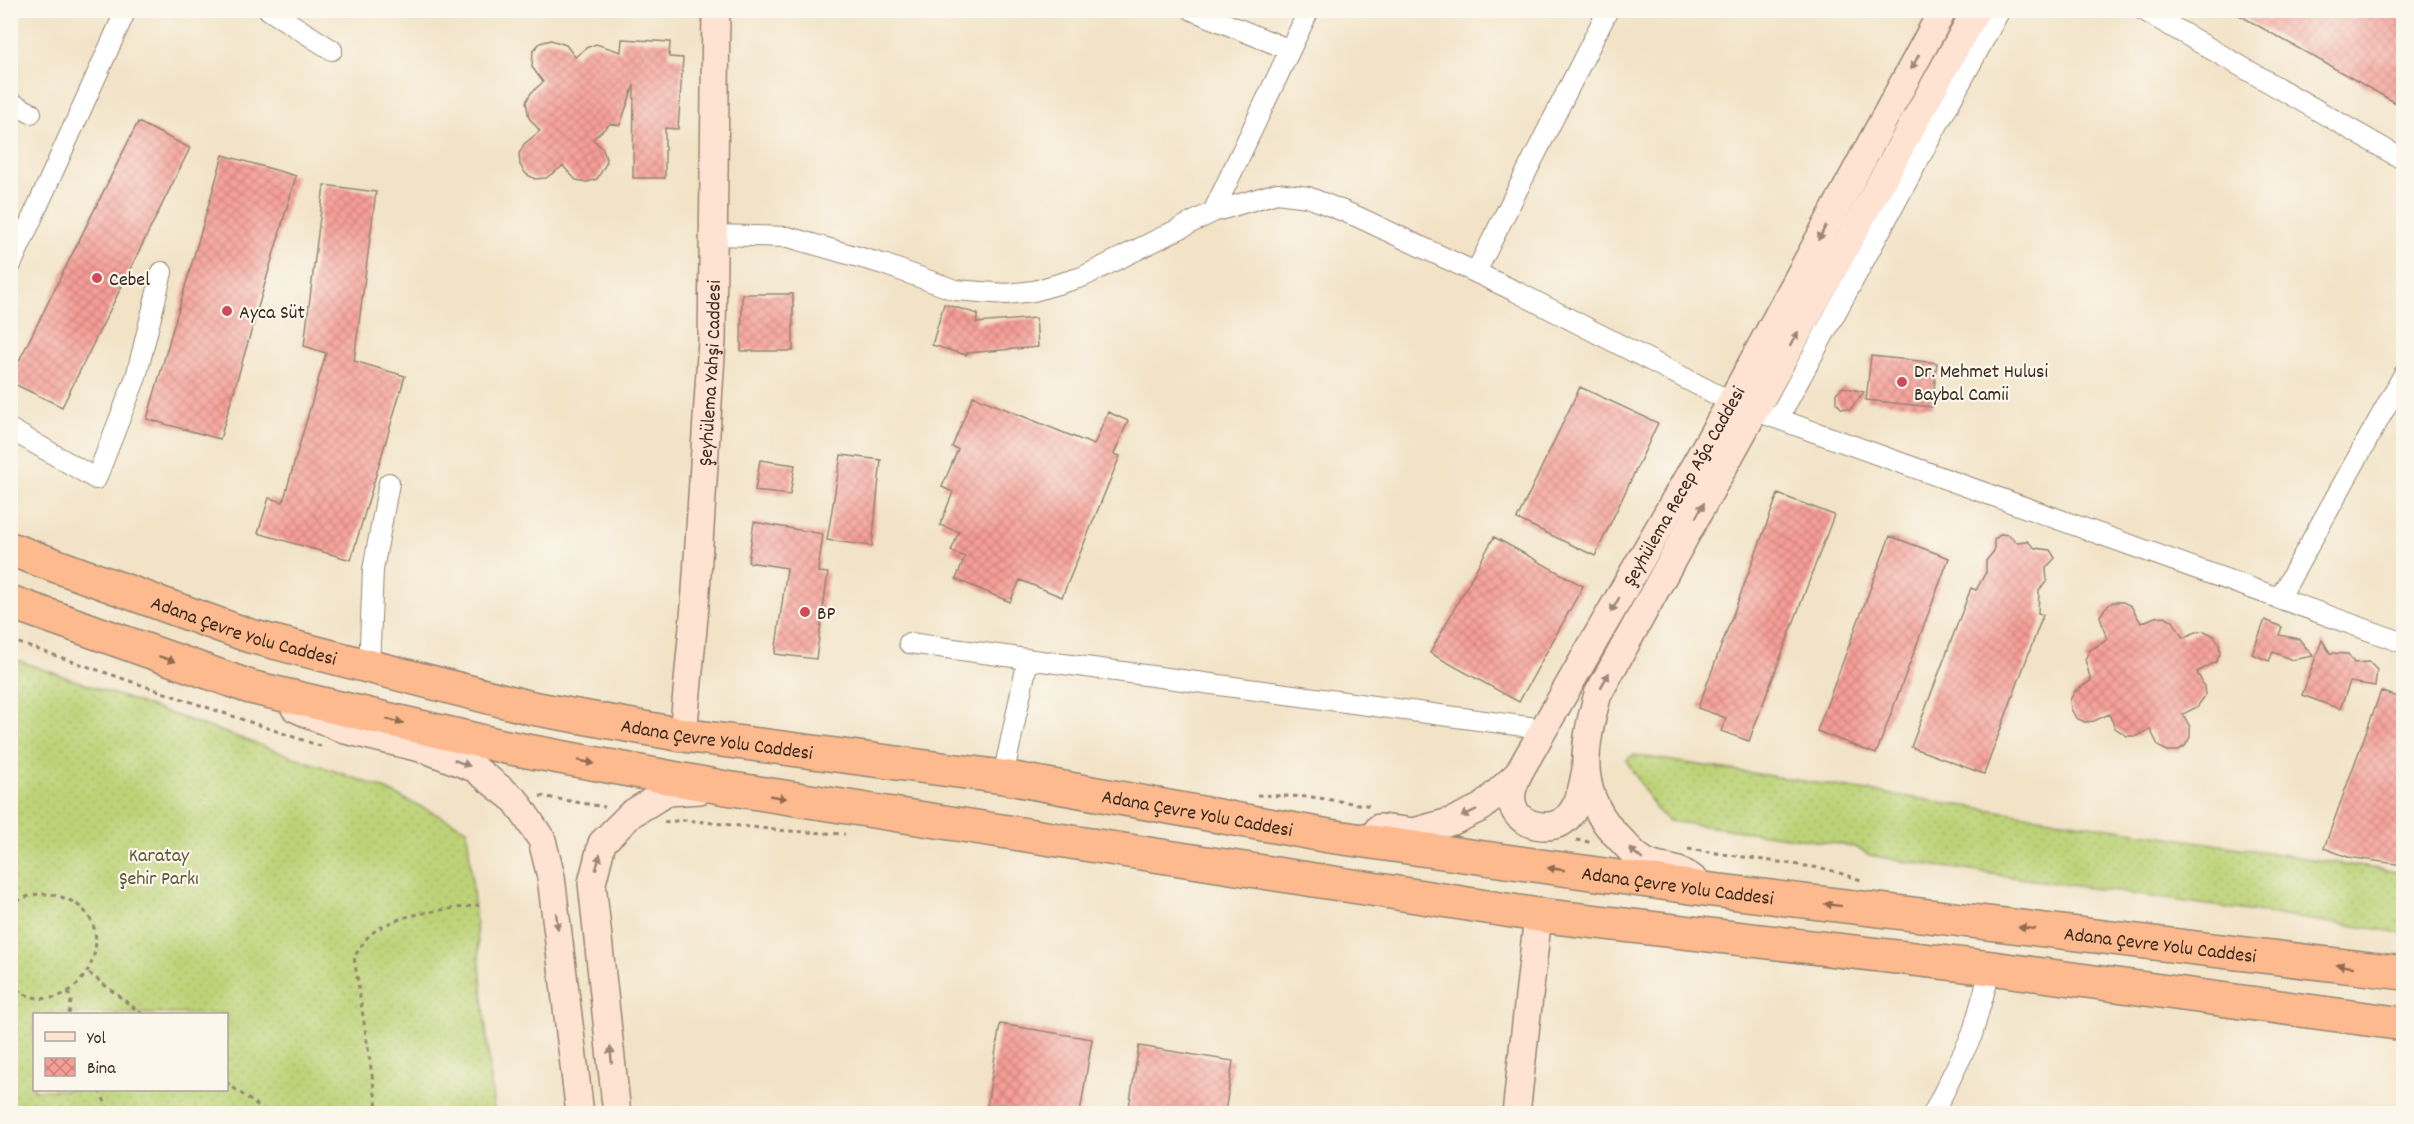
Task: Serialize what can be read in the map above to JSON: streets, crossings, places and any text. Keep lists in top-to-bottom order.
{
  "streets": {
    "highway": ["Adana Çevre Yolu Caddesi"],
    "street": ["Şeyhülema Yahşi Caddesi", "Şeyhülema Recep Ağa Caddesi"]
  },
  "crossings": [
    ["Şeyhülema Yahşi Caddesi", "Adana Çevre Yolu Caddesi"],
    ["Şeyhülema Recep Ağa Caddesi", "Adana Çevre Yolu Caddesi"]
  ],
  "parks": ["Karatay Şehir Parkı"],
  "places": [
    "Cebel",
    "Ayca Süt",
    "Dr. Mehmet Hulusi Baybal Camii",
    "BP"
  ],
  "legend": ["Yol", "Bina"]
}
